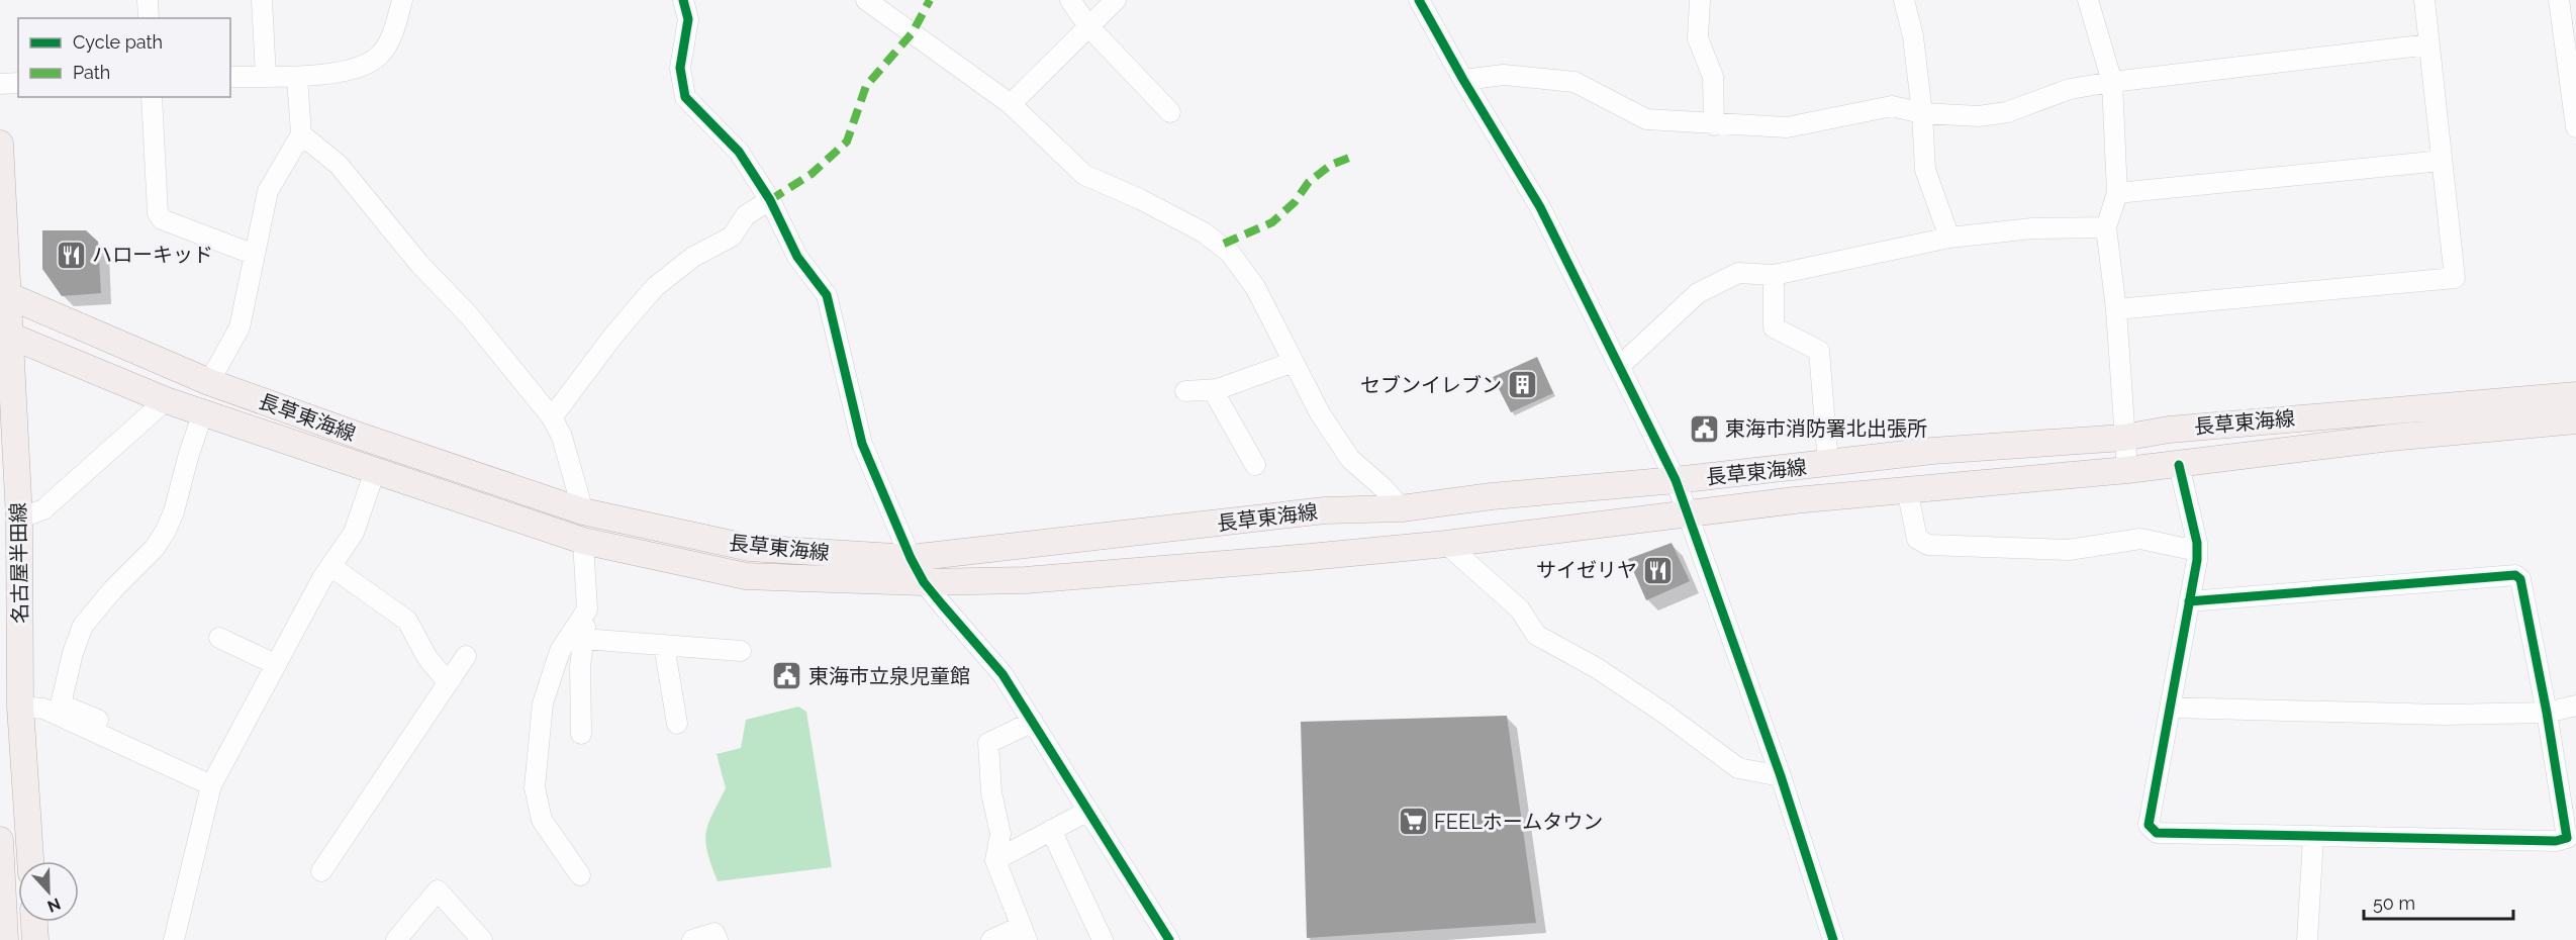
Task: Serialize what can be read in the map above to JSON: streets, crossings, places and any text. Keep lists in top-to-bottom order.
{
  "streets": {
    "main road": ["長草東海線", "名古屋半田線"]
  },
  "crossings": [
    ["長草東海線", "名古屋半田線"]
  ],
  "places": {
    "restaurant": ["ハローキッド", "サイゼリヤ"],
    "building": ["セブンイレブン"],
    "public building": ["東海市消防署北出張所", "東海市立泉児童館"],
    "supermarket": ["FEELホームタウン"]
  },
  "legend": ["Cycle path", "Path"],
  "scale_bar": "50 m",
  "north": "bottom"
}
